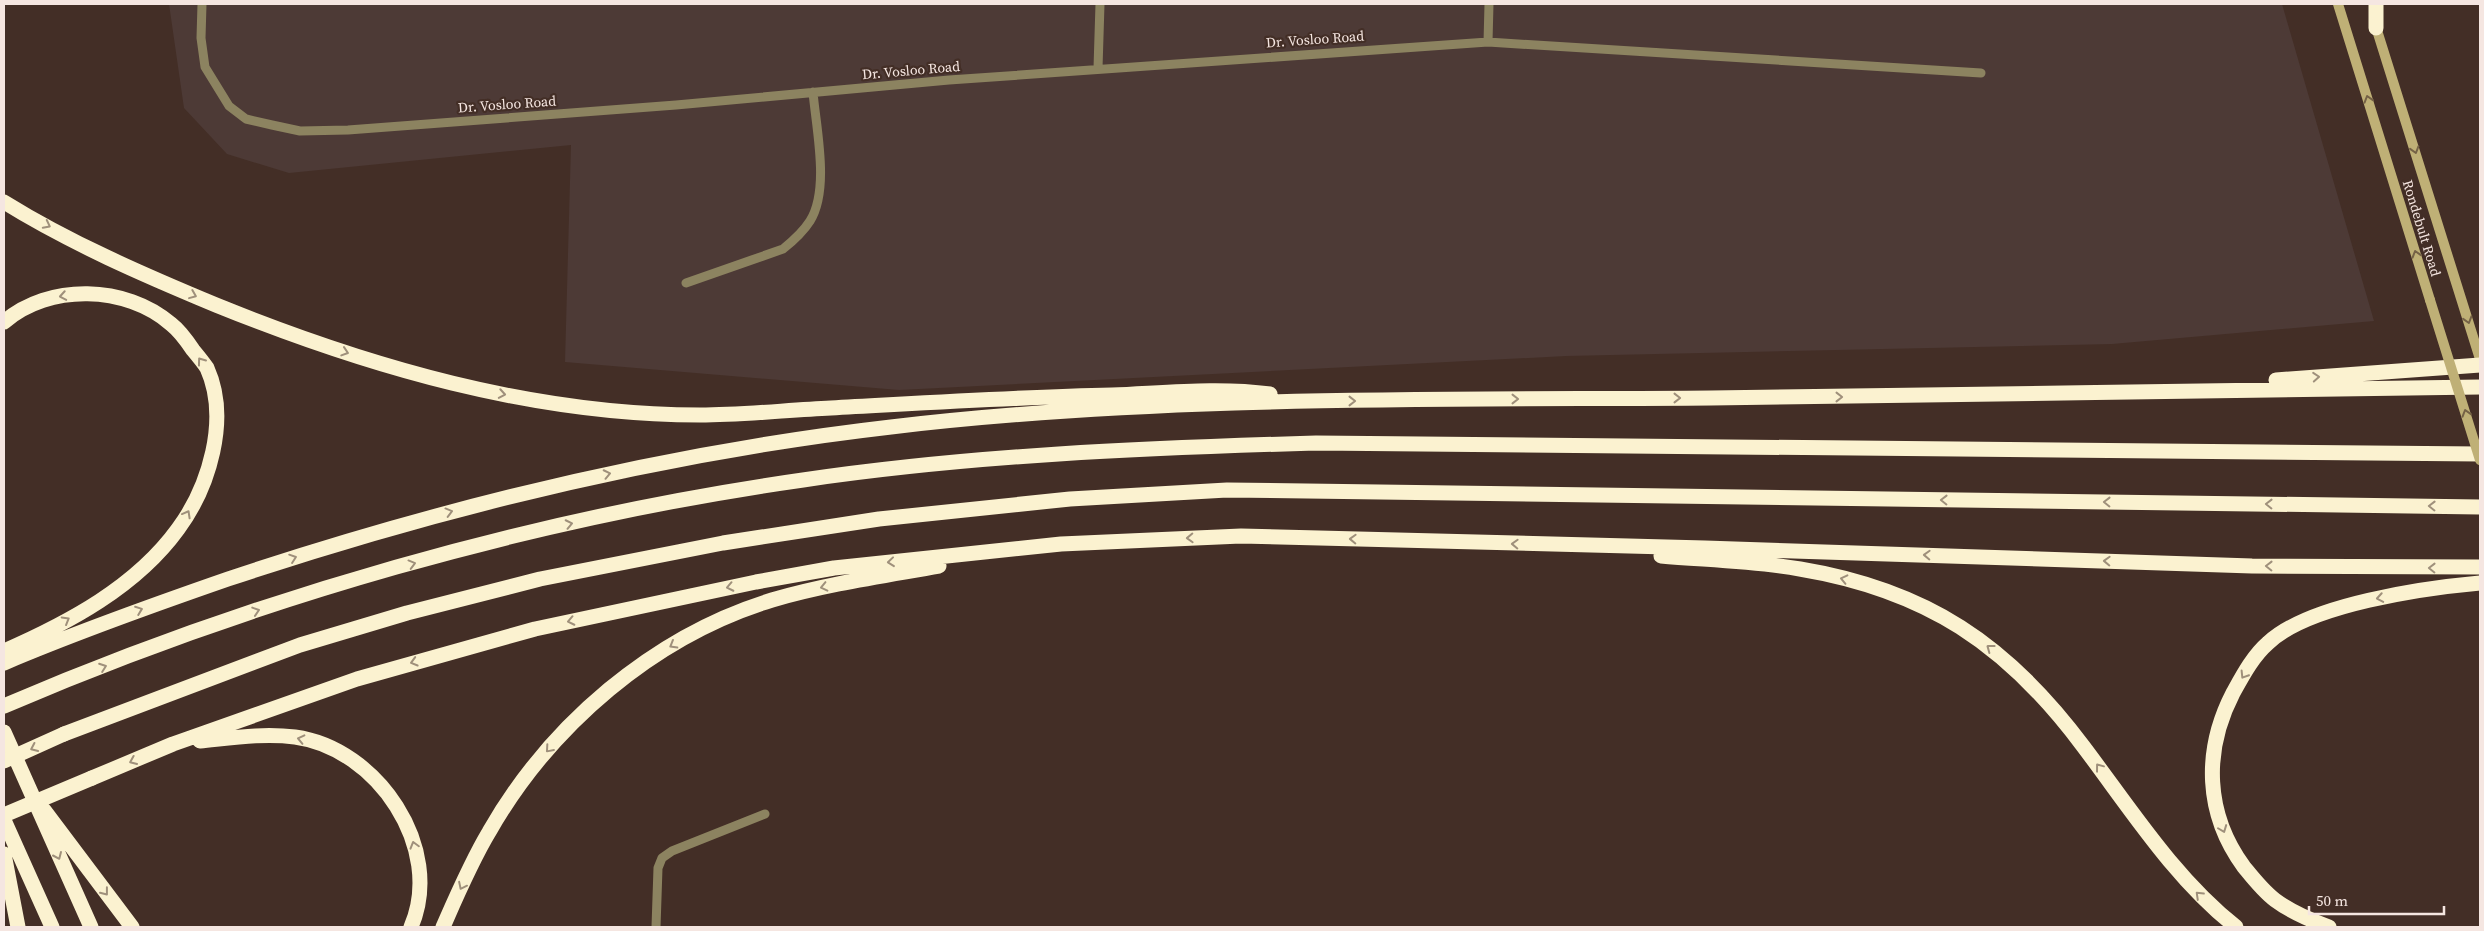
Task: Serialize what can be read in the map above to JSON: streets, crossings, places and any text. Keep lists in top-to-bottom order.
{
  "streets": {
    "main road": ["Rondebult Road"],
    "lane": ["Dr. Vosloo Road"]
  },
  "scale_bar": "50 m"
}
